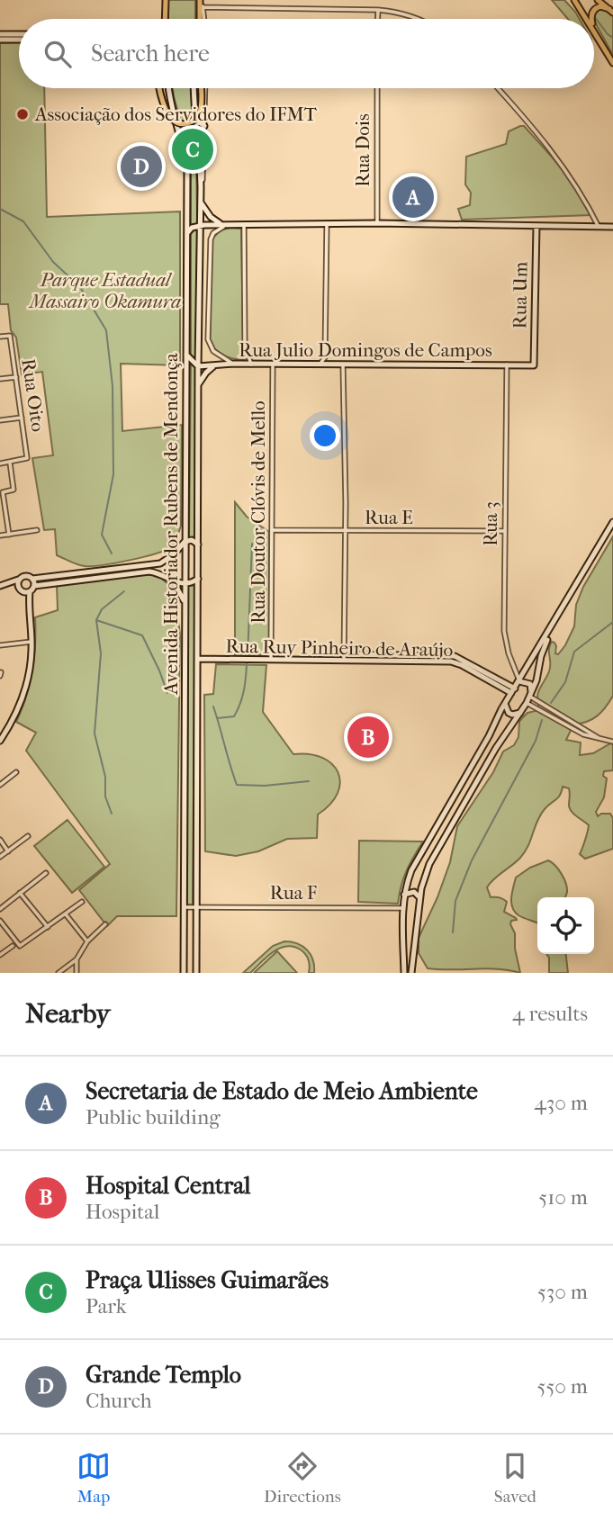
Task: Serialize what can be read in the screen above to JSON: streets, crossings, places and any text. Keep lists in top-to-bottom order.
{
  "streets": {
    "main road": [
      "Rua Um",
      "Rua Julio Domingos de Campos",
      "Avenida Historiador Rubens de Mendonça",
      "Rua Ruy Pinheiro de Araújo"
    ],
    "street": [
      "Rua Dois",
      "Rua Oito",
      "Rua Doutor Clóvis de Mello",
      "Rua E",
      "Rua 3",
      "Rua F"
    ]
  },
  "crossings": [
    ["Rua Um", "Rua Julio Domingos de Campos"],
    ["Rua Julio Domingos de Campos", "Rua Doutor Clóvis de Mello"],
    ["Rua Julio Domingos de Campos", "Avenida Historiador Rubens de Mendonça"],
    ["Rua Julio Domingos de Campos", "Rua 3"],
    ["Rua Doutor Clóvis de Mello", "Rua E"],
    ["Rua Doutor Clóvis de Mello", "Rua Ruy Pinheiro de Araújo"],
    ["Rua E", "Rua 3"],
    ["Avenida Historiador Rubens de Mendonça", "Rua Ruy Pinheiro de Araújo"],
    ["Avenida Historiador Rubens de Mendonça", "Rua F"]
  ],
  "parks": ["Parque Estadual Massairo Okamura"],
  "places": ["Associação dos Servidores do IFMT"],
  "page": {
    "search": "Search here",
    "pins": [
      "C",
      "D",
      "A",
      "B"
    ],
    "heading": ["Nearby", "4 results"],
    "list": [
      {
        "mark": "A",
        "name": "Secretaria de Estado de Meio Ambiente",
        "note": "Public building",
        "value": "430 m"
      },
      {
        "mark": "B",
        "name": "Hospital Central",
        "note": "Hospital",
        "value": "510 m"
      },
      {
        "mark": "C",
        "name": "Praça Ulisses Guimarães",
        "note": "Park",
        "value": "530 m"
      },
      {
        "mark": "D",
        "name": "Grande Templo",
        "note": "Church",
        "value": "550 m"
      }
    ],
    "nav": ["Map", "Directions", "Saved"]
  }
}
